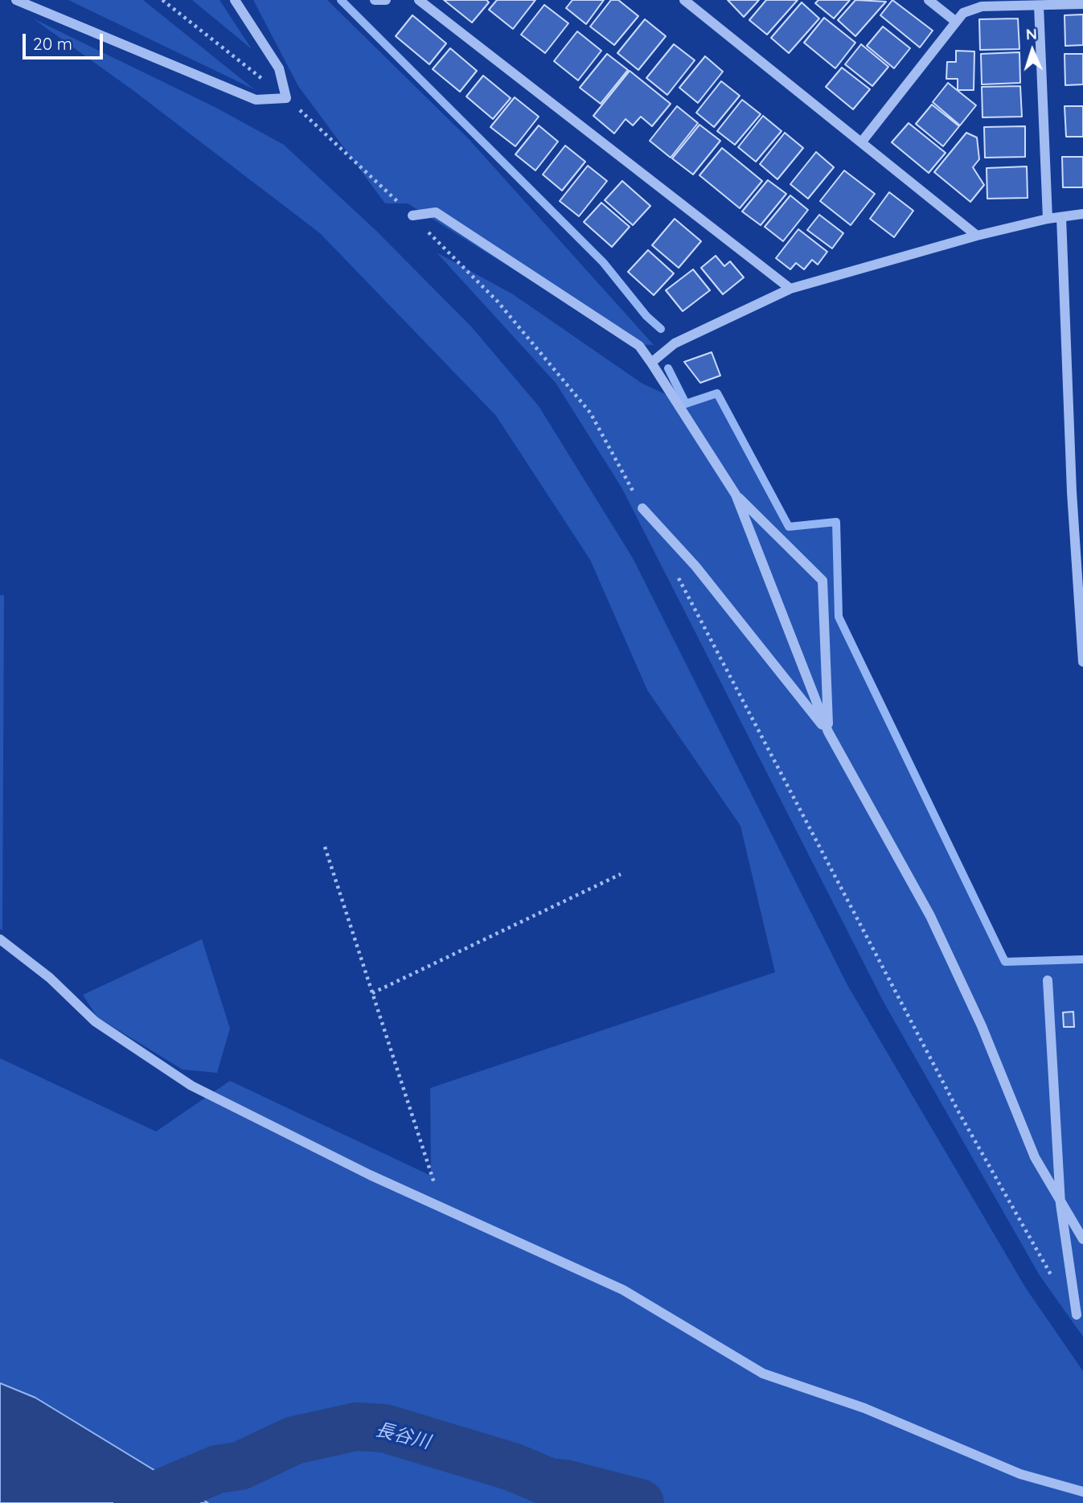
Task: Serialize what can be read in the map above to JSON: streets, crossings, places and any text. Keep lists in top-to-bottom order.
{
  "water": ["長谷川"],
  "scale_bar": "20 m",
  "north": "top"
}
